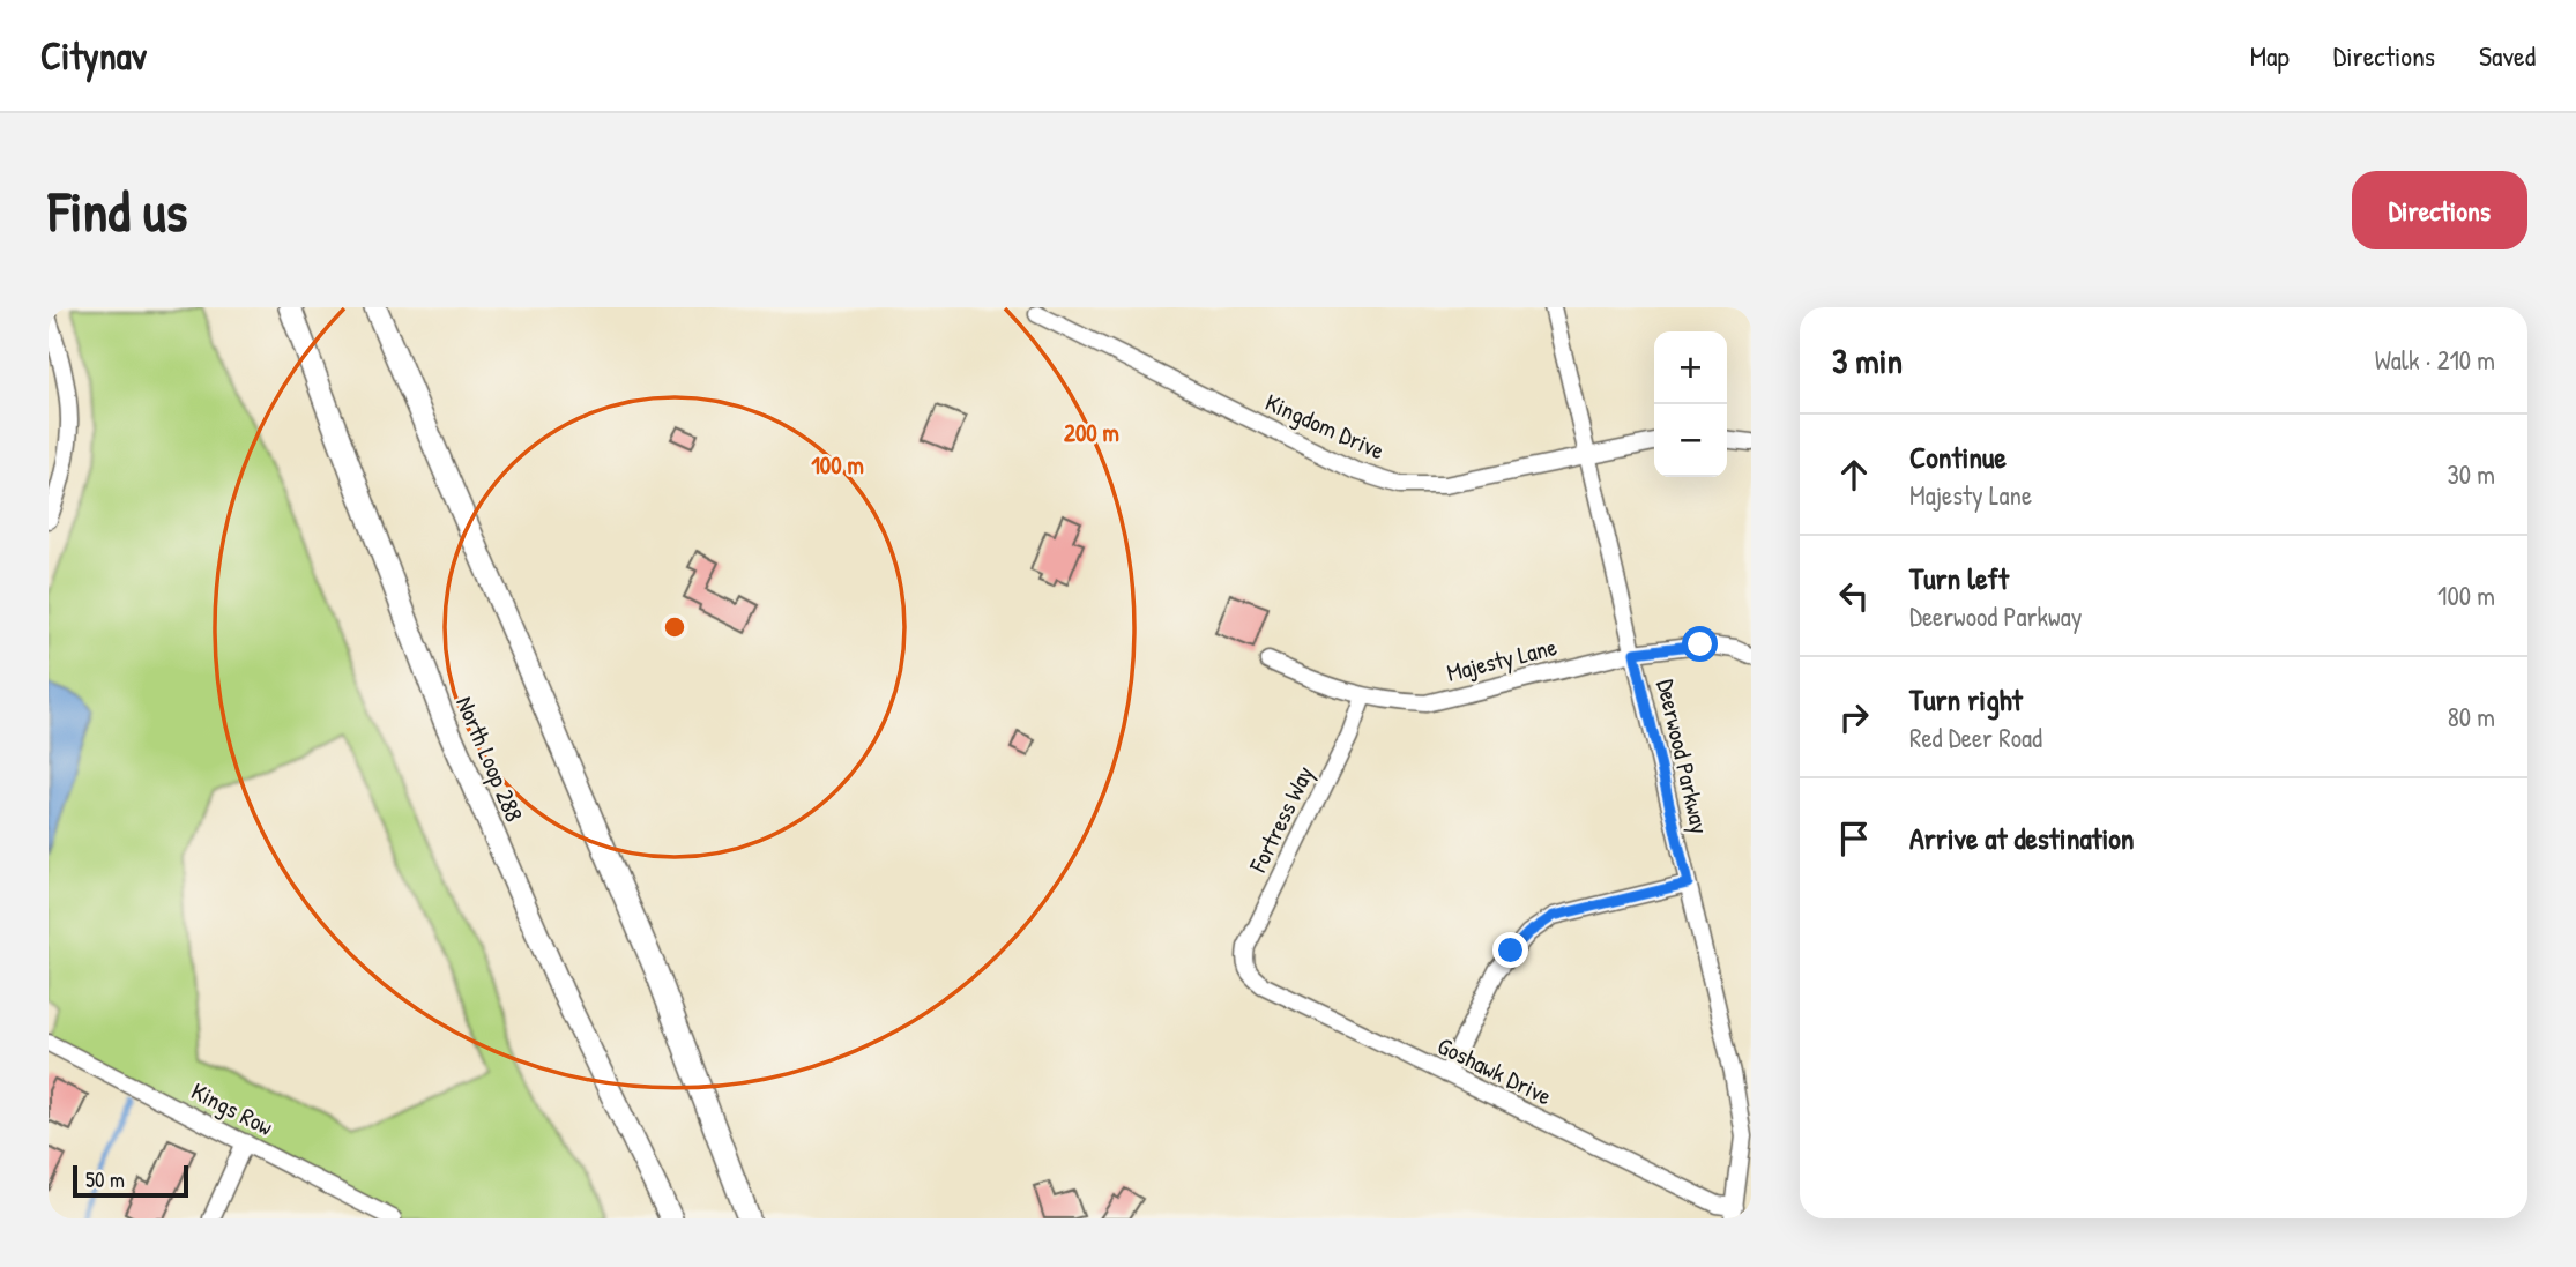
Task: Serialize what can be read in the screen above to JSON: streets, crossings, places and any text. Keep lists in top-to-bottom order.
{
  "streets": {
    "highway": ["North Loop 288"],
    "street": [
      "Kingdom Drive",
      "Majesty Lane",
      "Deerwood Parkway",
      "Fortress Way",
      "Goshawk Drive",
      "Kings Row"
    ]
  },
  "crossings": [
    ["Kingdom Drive", "Deerwood Parkway"],
    ["Majesty Lane", "Deerwood Parkway"],
    ["Majesty Lane", "Fortress Way"],
    ["Deerwood Parkway", "Goshawk Drive"],
    ["Fortress Way", "Goshawk Drive"]
  ],
  "scale_bar": "50 m",
  "page": {
    "header": "Citynav",
    "nav": ["Map", "Directions", "Saved"],
    "buttons": "Directions",
    "title": "Find us",
    "heading": ["3 min", "Walk · 210 m"],
    "map_buttons": ["+", "−"],
    "list": [
      ["Continue", "Majesty Lane", "30 m"],
      ["Turn left", "Deerwood Parkway", "100 m"],
      ["Turn right", "Red Deer Road", "80 m"],
      "Arrive at destination"
    ],
    "scale": "50 m"
  },
  "rings": ["200 m", "100 m"]
}
